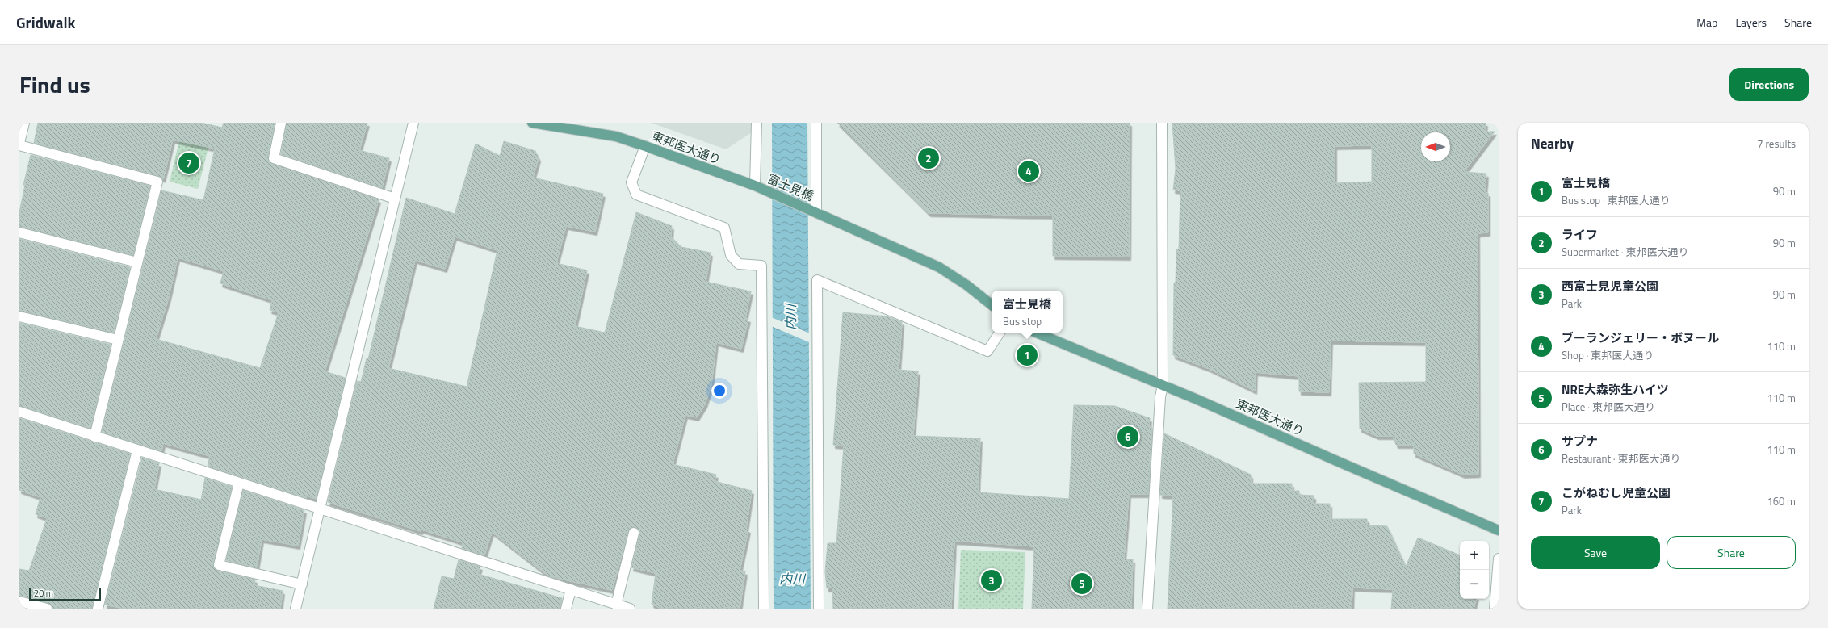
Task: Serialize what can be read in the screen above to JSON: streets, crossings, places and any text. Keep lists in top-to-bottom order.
{
  "streets": {
    "main road": ["東邦医大通り", "富士見橋"]
  },
  "crossings": [
    ["東邦医大通り", "富士見橋"]
  ],
  "water": ["内川"],
  "scale_bar": "20 m",
  "north": "left",
  "page": {
    "header": "Gridwalk",
    "nav": ["Map", "Layers", "Share"],
    "title": "Find us",
    "buttons": [
      "Directions",
      ["Save", "Share"]
    ],
    "heading": ["Nearby", "7 results"],
    "pins": [
      "2",
      "7",
      "4",
      "1",
      "6",
      "3",
      "5"
    ],
    "list": [
      {
        "mark": "1",
        "name": "富士見橋",
        "note": "Bus stop · 東邦医大通り",
        "value": "90 m"
      },
      {
        "mark": "2",
        "name": "ライフ",
        "note": "Supermarket · 東邦医大通り",
        "value": "90 m"
      },
      {
        "mark": "3",
        "name": "西富士見児童公園",
        "note": "Park",
        "value": "90 m"
      },
      {
        "mark": "4",
        "name": "ブーランジェリー・ボヌール",
        "note": "Shop · 東邦医大通り",
        "value": "110 m"
      },
      {
        "mark": "5",
        "name": "NRE大森弥生ハイツ",
        "note": "Place · 東邦医大通り",
        "value": "110 m"
      },
      {
        "mark": "6",
        "name": "サプナ",
        "note": "Restaurant · 東邦医大通り",
        "value": "110 m"
      },
      {
        "mark": "7",
        "name": "こがねむし児童公園",
        "note": "Park",
        "value": "160 m"
      }
    ],
    "popup": ["富士見橋", "Bus stop"],
    "map_buttons": ["+", "−"],
    "scale": "20 m"
  }
}
